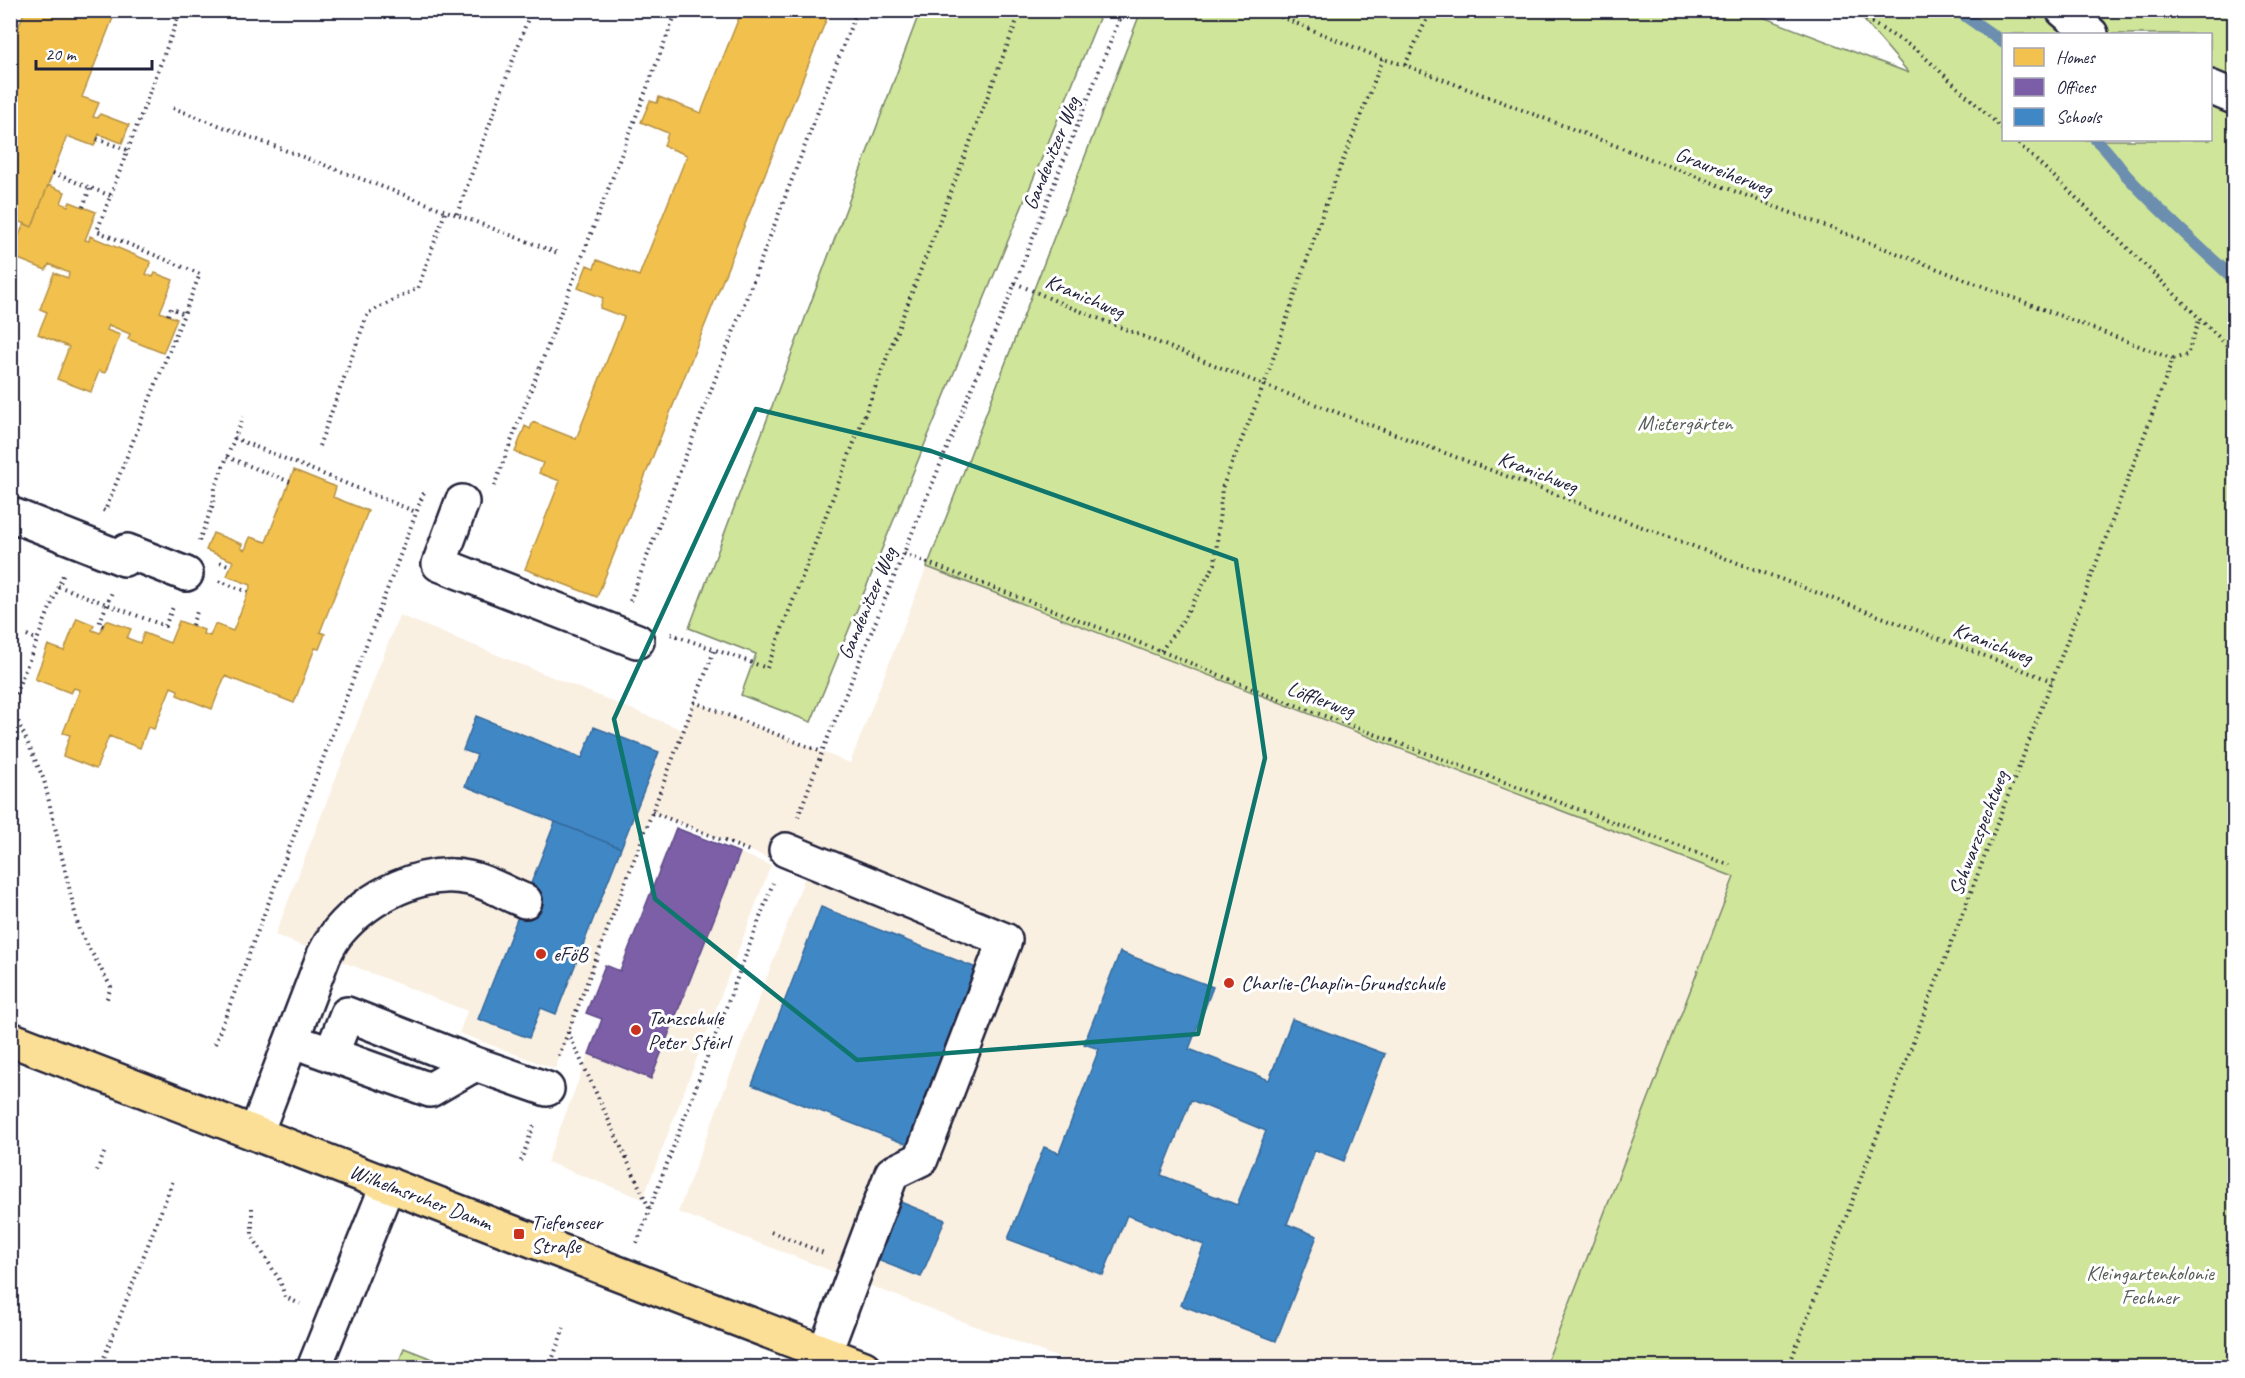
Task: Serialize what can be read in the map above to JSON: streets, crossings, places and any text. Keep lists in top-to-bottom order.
{
  "streets": {
    "main road": ["Wilhelmsruher Damm"],
    "path": [
      "Gandenitzer Weg",
      "Graureiherweg",
      "Kranichweg",
      "Löfflerweg",
      "Schwarzspechtweg"
    ]
  },
  "crossings": [
    ["Gandenitzer Weg", "Kranichweg"],
    ["Gandenitzer Weg", "Löfflerweg"],
    ["Graureiherweg", "Schwarzspechtweg"],
    ["Kranichweg", "Schwarzspechtweg"]
  ],
  "parks": ["Mietergärten", "Kleingartenkolonie Fechner"],
  "places": {
    "other": ["eFöB", "Charlie-Chaplin-Grundschule", "Tanzschule Peter Steirl"],
    "transit": ["Tiefenseer Straße"]
  },
  "legend": ["Homes", "Offices", "Schools"],
  "scale_bar": "20 m"
}
